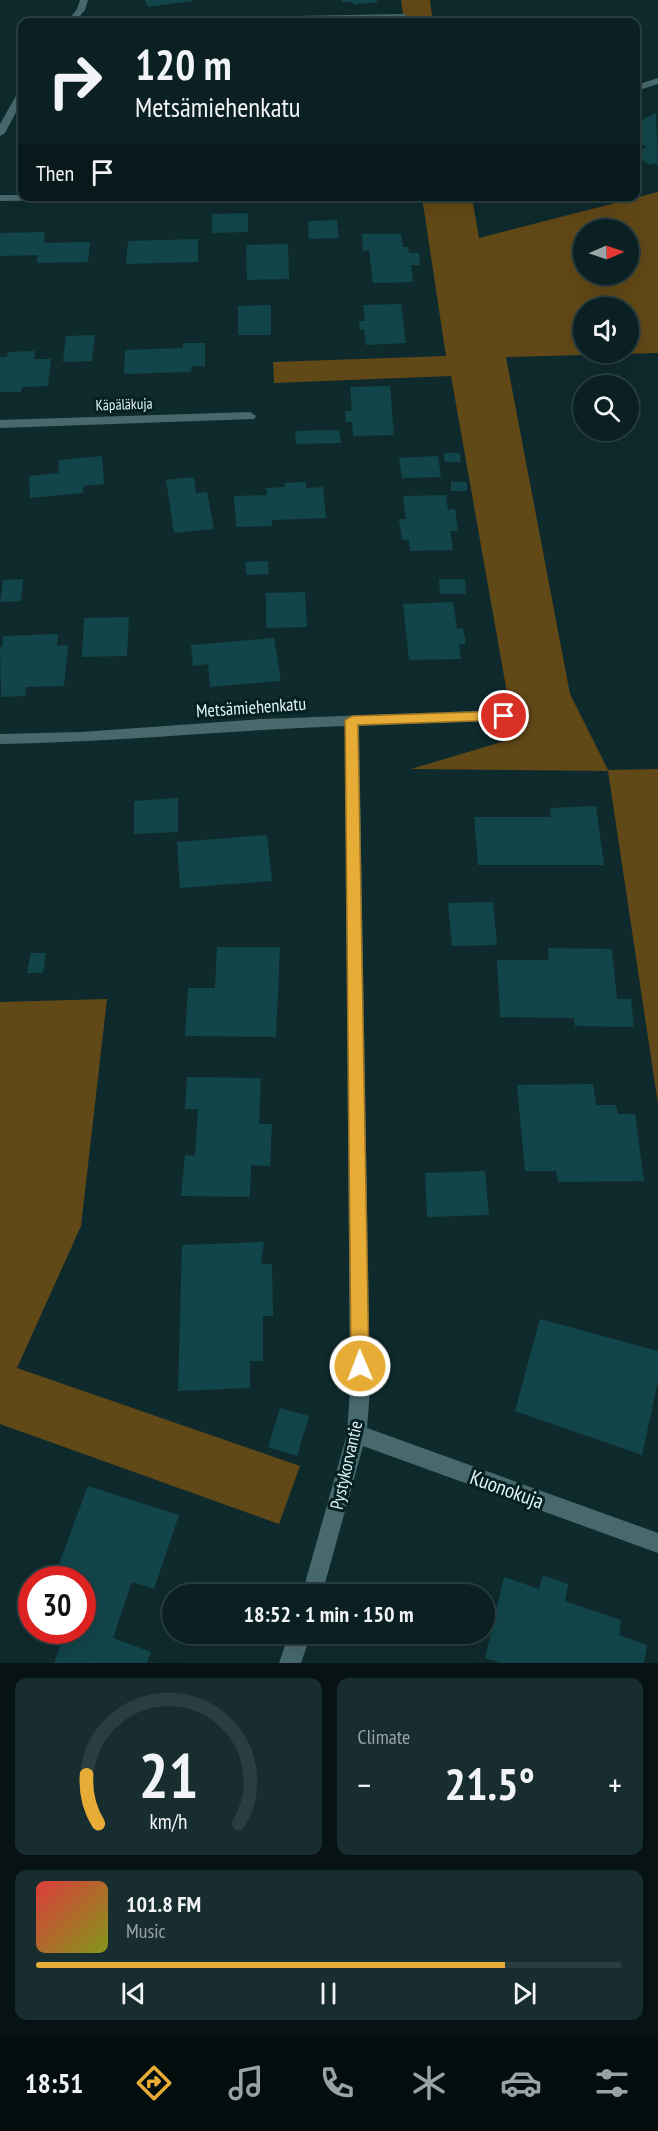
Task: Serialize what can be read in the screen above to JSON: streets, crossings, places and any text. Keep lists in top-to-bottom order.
{
  "streets": {
    "street": [
      "Käpäläkuja",
      "Metsämiehenkatu",
      "Pystykorvantie",
      "Kuonokuja"
    ]
  },
  "crossings": [
    ["Metsämiehenkatu", "Pystykorvantie"],
    ["Pystykorvantie", "Kuonokuja"]
  ],
  "north": "right",
  "page": {
    "turn": ["120 m", "Metsämiehenkatu"],
    "then": "Then",
    "limit": "30",
    "trip": "18:52 · 1 min · 150 m",
    "tile": "Climate",
    "heat": ["−", "21.5°", "+"],
    "song": ["101.8 FM", "Music"],
    "tabs": "18:51",
    "gauge": ["21", "km/h"]
  }
}
